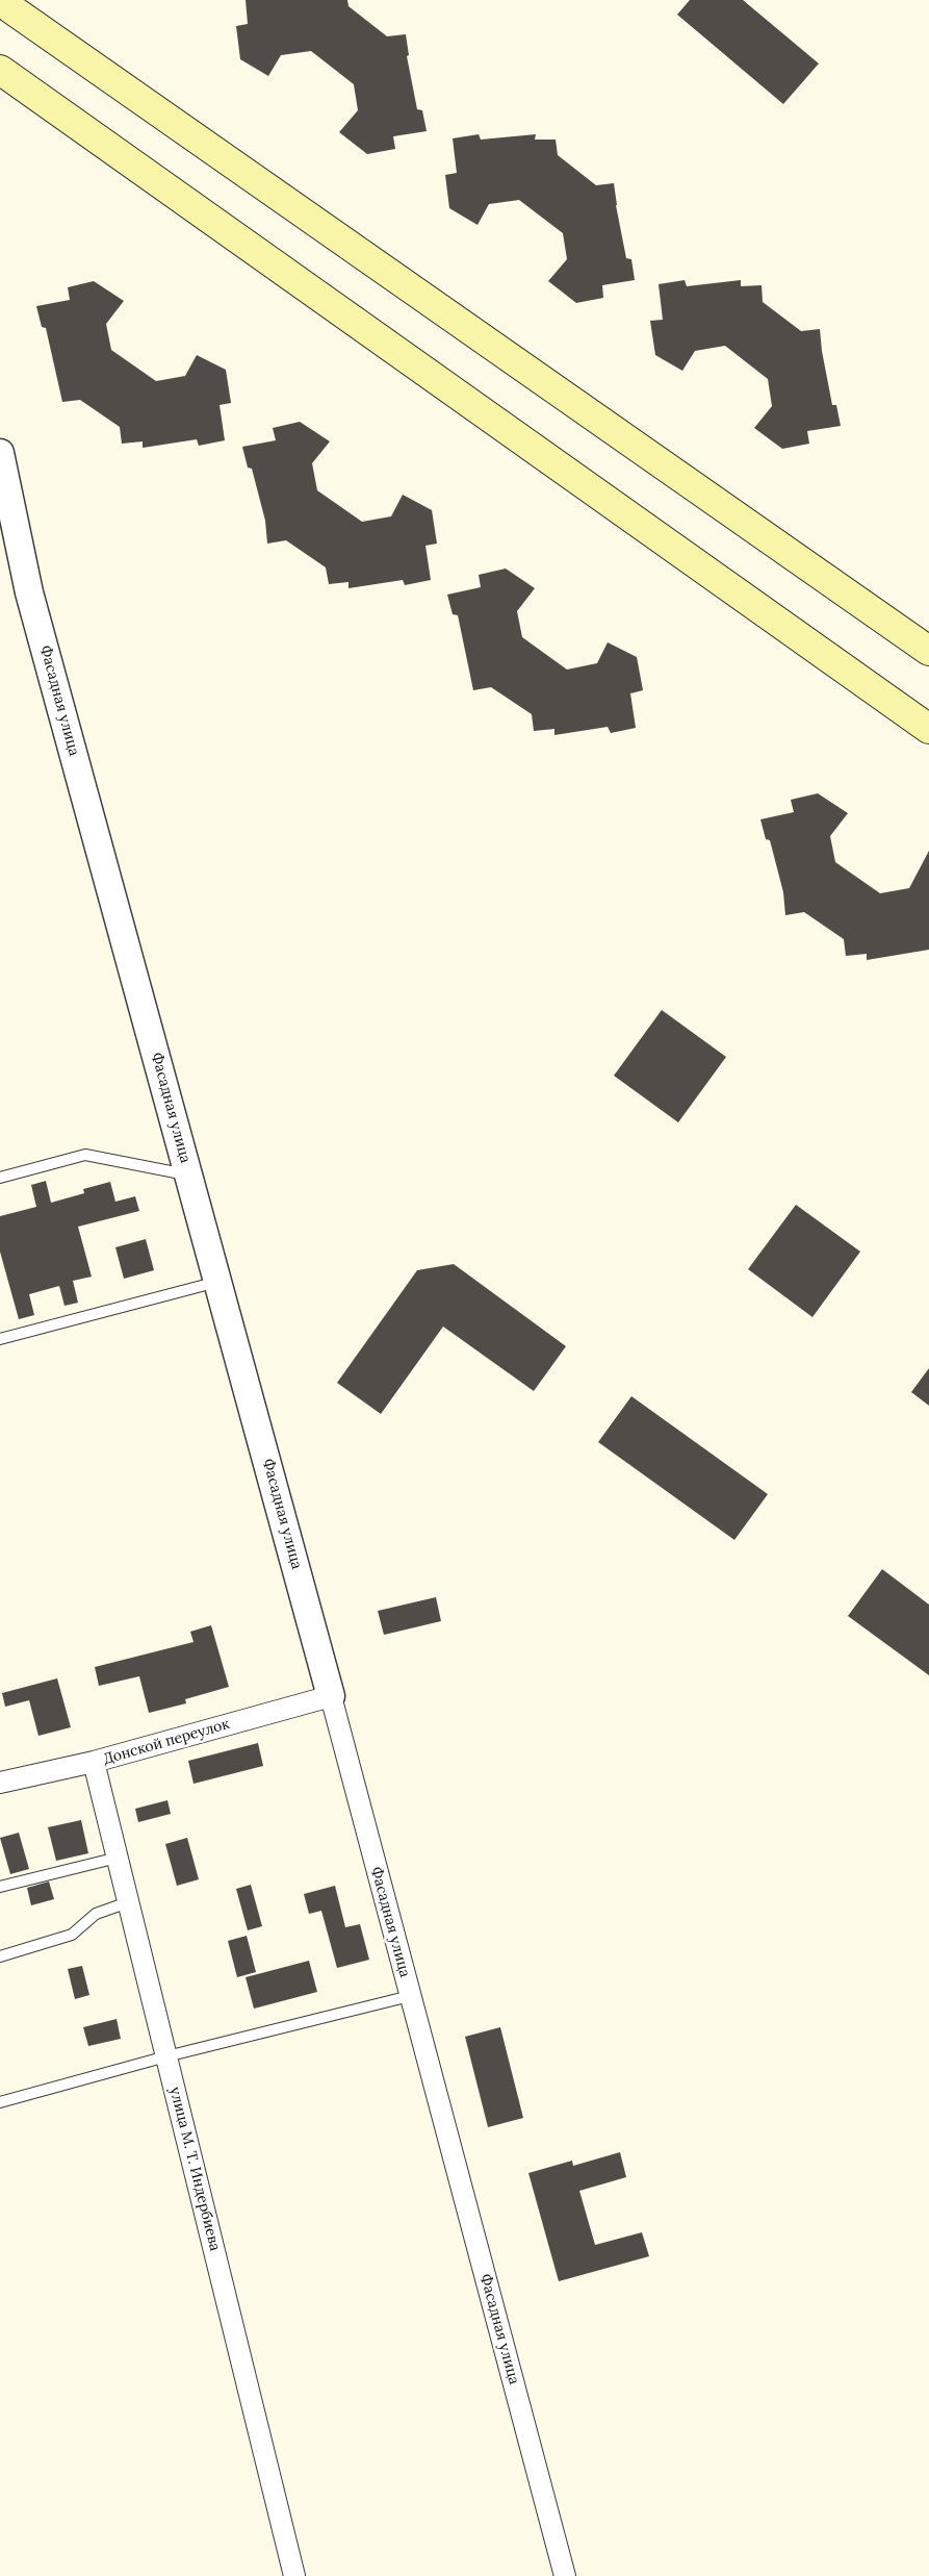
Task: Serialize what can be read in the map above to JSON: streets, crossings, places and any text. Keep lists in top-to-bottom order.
{
  "streets": {
    "street": ["Фасадная улица", "Донской переулок", "улица М. Т. Индербиева"]
  },
  "crossings": [
    ["Фасадная улица", "Донской переулок"],
    ["Донской переулок", "улица М. Т. Индербиева"]
  ]
}
